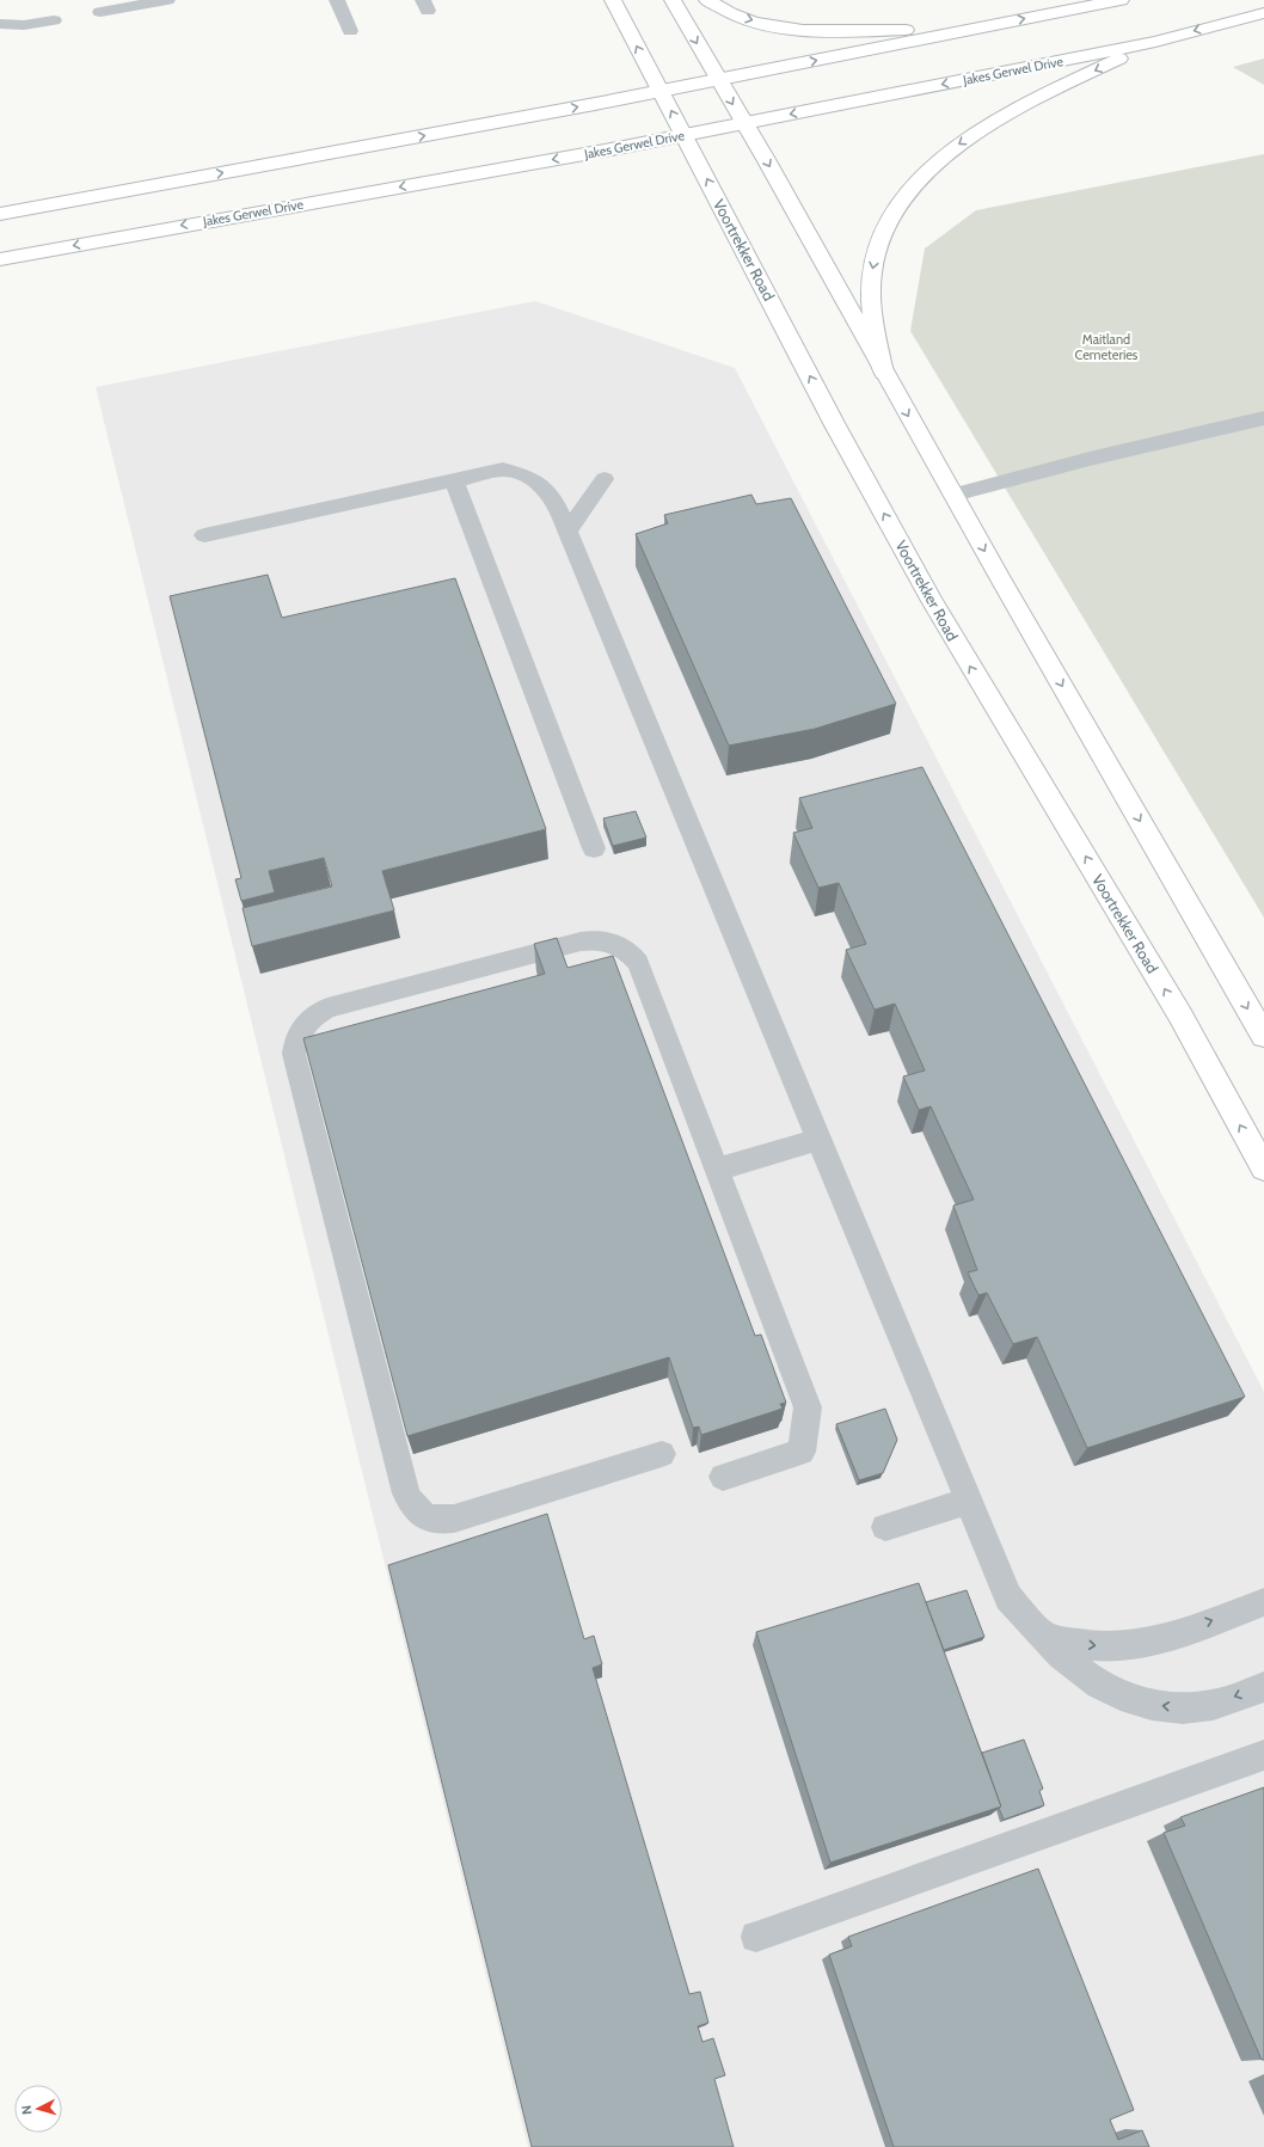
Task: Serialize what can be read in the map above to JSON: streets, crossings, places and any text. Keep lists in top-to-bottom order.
{
  "streets": {
    "main road": ["Jakes Gerwel Drive", "Voortrekker Road"]
  },
  "crossings": [
    ["Jakes Gerwel Drive", "Voortrekker Road"]
  ],
  "parks": ["Maitland Cemeteries"],
  "north": "left"
}
